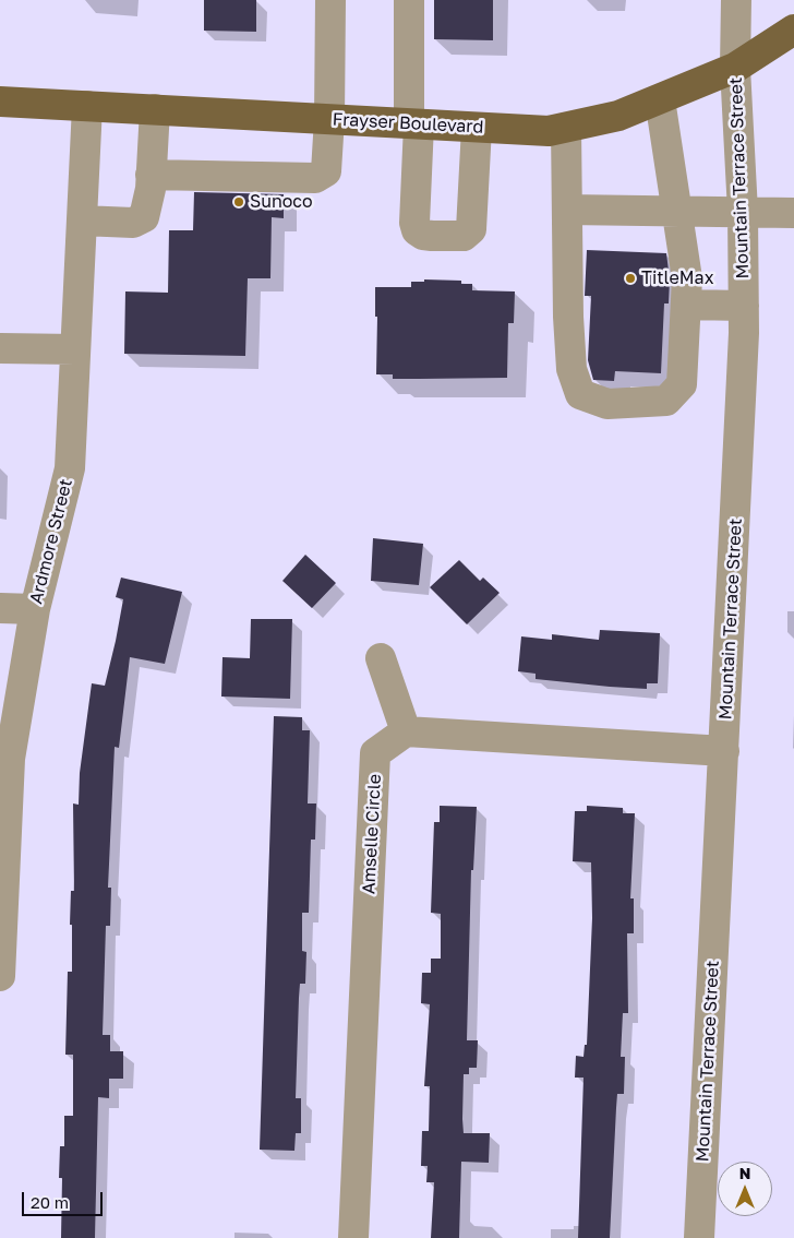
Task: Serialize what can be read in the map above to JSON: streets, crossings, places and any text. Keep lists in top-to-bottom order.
{
  "streets": {
    "main road": ["Frayser Boulevard"],
    "street": ["Mountain Terrace Street", "Ardmore Street", "Amselle Circle"]
  },
  "crossings": [
    ["Frayser Boulevard", "Mountain Terrace Street"],
    ["Frayser Boulevard", "Ardmore Street"]
  ],
  "places": ["Sunoco", "TitleMax"],
  "scale_bar": "20 m",
  "north": "top"
}
